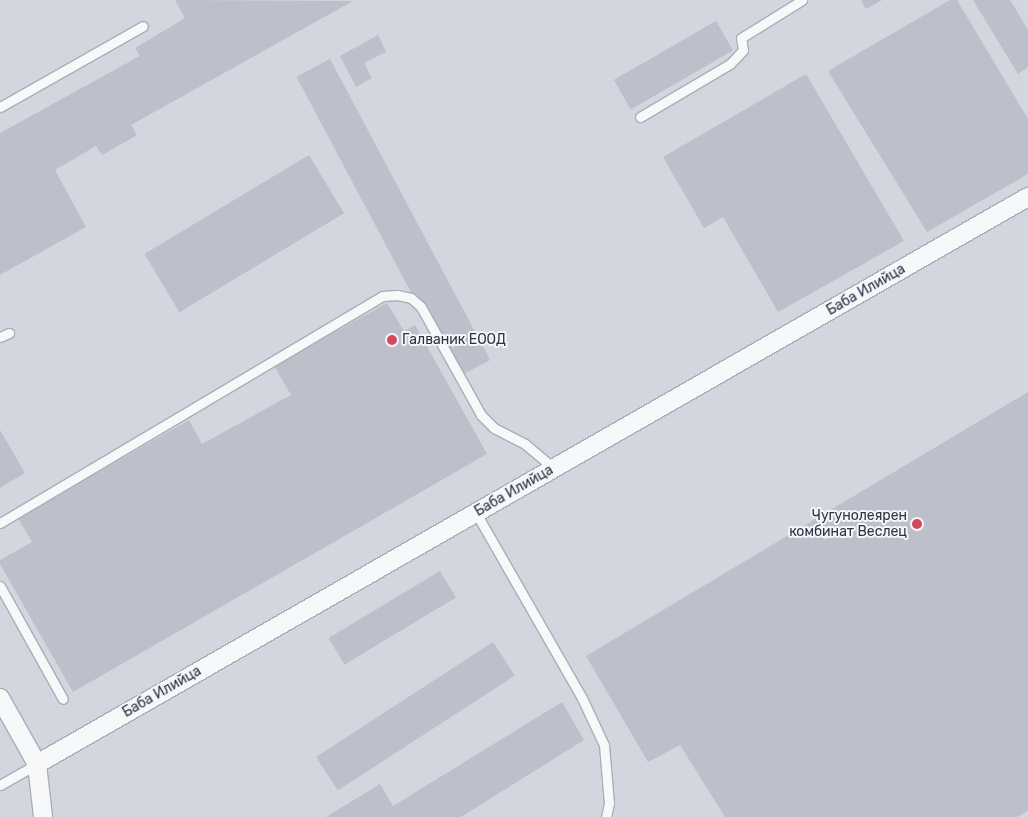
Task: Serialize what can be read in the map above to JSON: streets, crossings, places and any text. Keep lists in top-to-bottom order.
{
  "streets": {
    "street": ["Баба Илийца"]
  },
  "places": ["Галваник ЕООД", "Чугунолеярен комбинат Веслец"]
}
